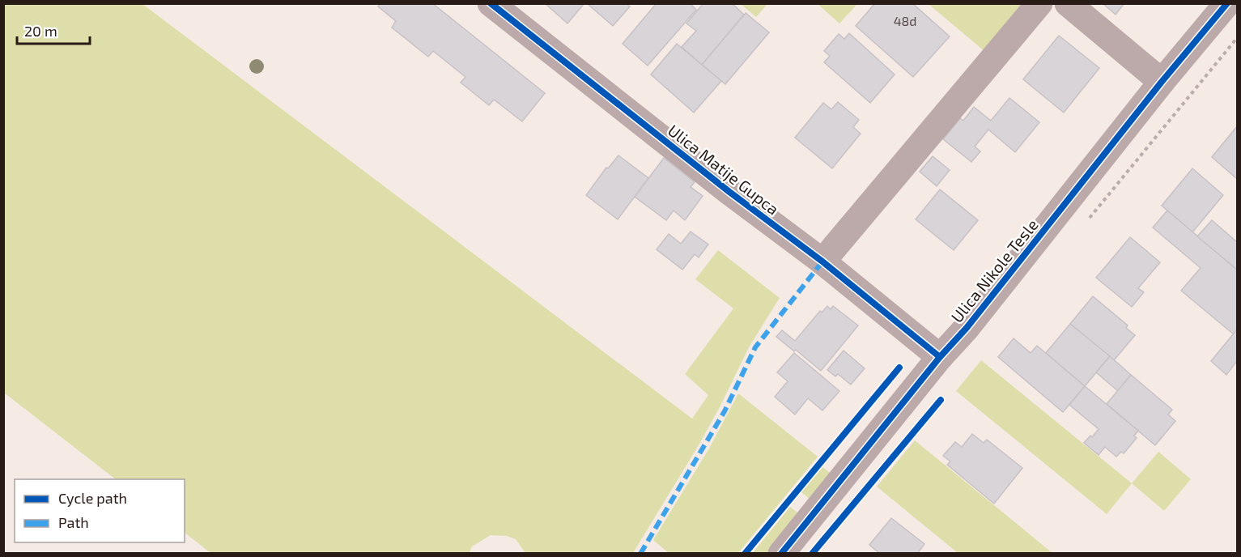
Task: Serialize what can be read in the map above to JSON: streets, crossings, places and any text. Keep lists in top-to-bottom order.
{
  "streets": {
    "street": ["Ulica Matije Gupca", "Ulica Nikole Tesle"]
  },
  "crossings": [
    ["Ulica Matije Gupca", "Ulica Nikole Tesle"]
  ],
  "house_numbers": ["48d"],
  "legend": ["Cycle path", "Path"],
  "scale_bar": "20 m"
}
